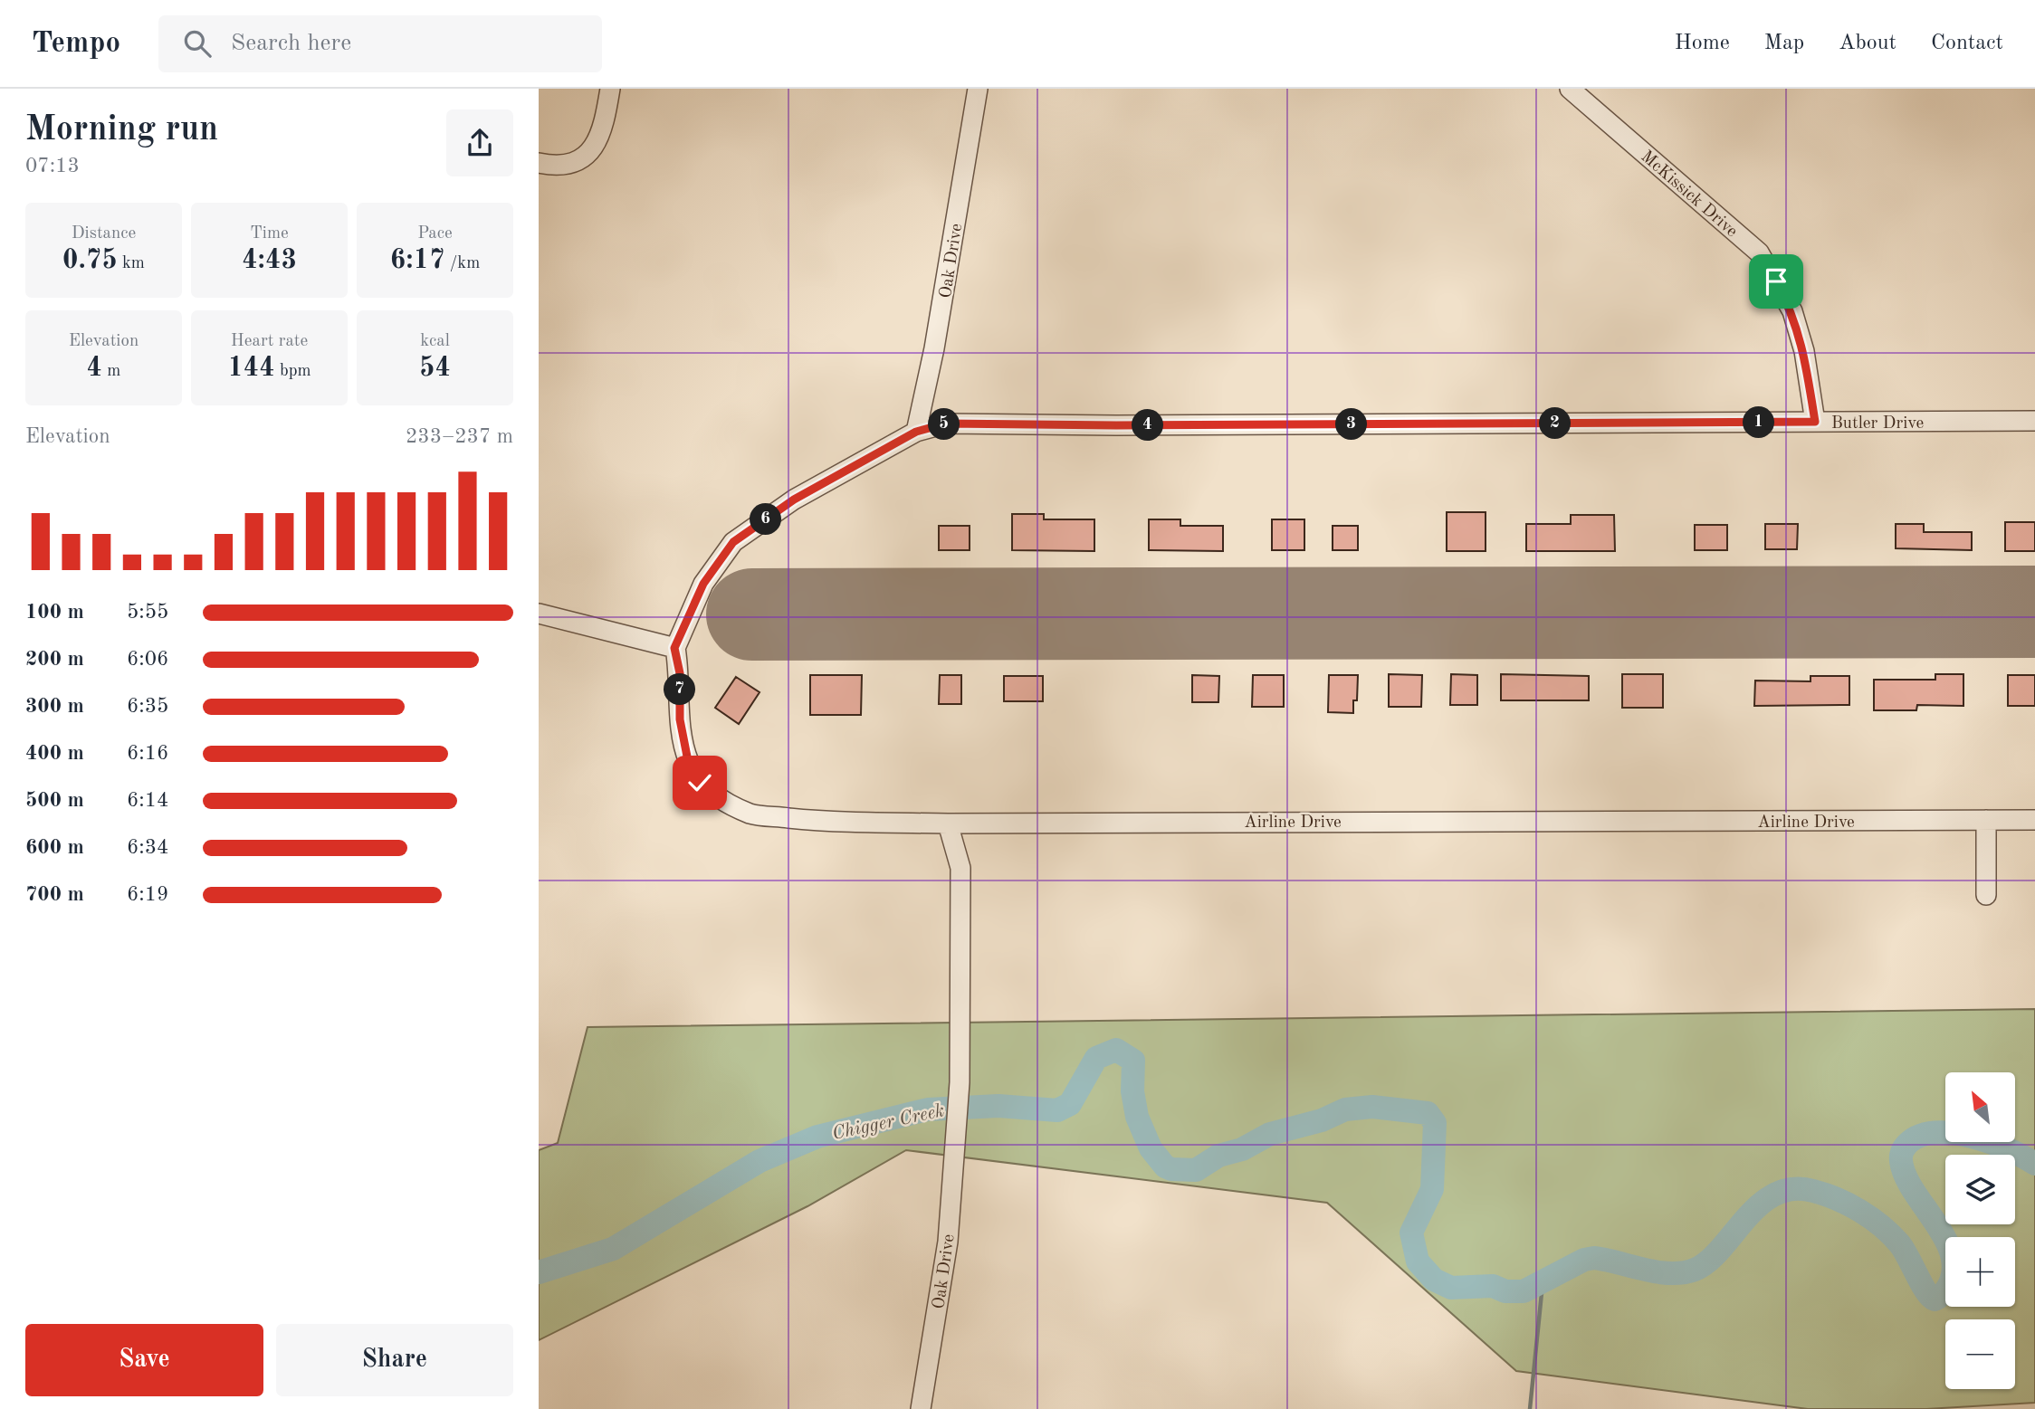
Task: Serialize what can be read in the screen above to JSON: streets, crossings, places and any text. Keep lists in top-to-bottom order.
{
  "streets": {
    "street": [
      "McKissick Drive",
      "Oak Drive",
      "Butler Drive",
      "Airline Drive"
    ]
  },
  "crossings": [
    ["McKissick Drive", "Butler Drive"],
    ["Oak Drive", "Butler Drive"],
    ["Oak Drive", "Airline Drive"],
    ["Butler Drive", "Airline Drive"]
  ],
  "water": ["Chigger Creek"],
  "north": "top left",
  "page": {
    "header": "Tempo",
    "search": "Search here",
    "nav": [
      "Home",
      "Map",
      "About",
      "Contact"
    ],
    "heading": ["Morning run", "07:13"],
    "stats": [
      ["Distance", "0.75 km"],
      ["Time", "4:43"],
      ["Pace", "6:17 /km"],
      ["Elevation", "4 m"],
      ["Heart rate", "144 bpm"],
      ["kcal", "54"]
    ],
    "pins": [
      "1",
      "2",
      "3",
      "5",
      "4",
      "6",
      "7"
    ],
    "chart": ["Elevation", "233–237 m"],
    "list": [
      {
        "name": "100 m",
        "note": "5:55"
      },
      {
        "name": "200 m",
        "note": "6:06"
      },
      {
        "name": "300 m",
        "note": "6:35"
      },
      {
        "name": "400 m",
        "note": "6:16"
      },
      {
        "name": "500 m",
        "note": "6:14"
      },
      {
        "name": "600 m",
        "note": "6:34"
      },
      {
        "name": "700 m",
        "note": "6:19"
      }
    ],
    "map_buttons": ["+", "−"],
    "buttons": ["Save", "Share"]
  }
}
